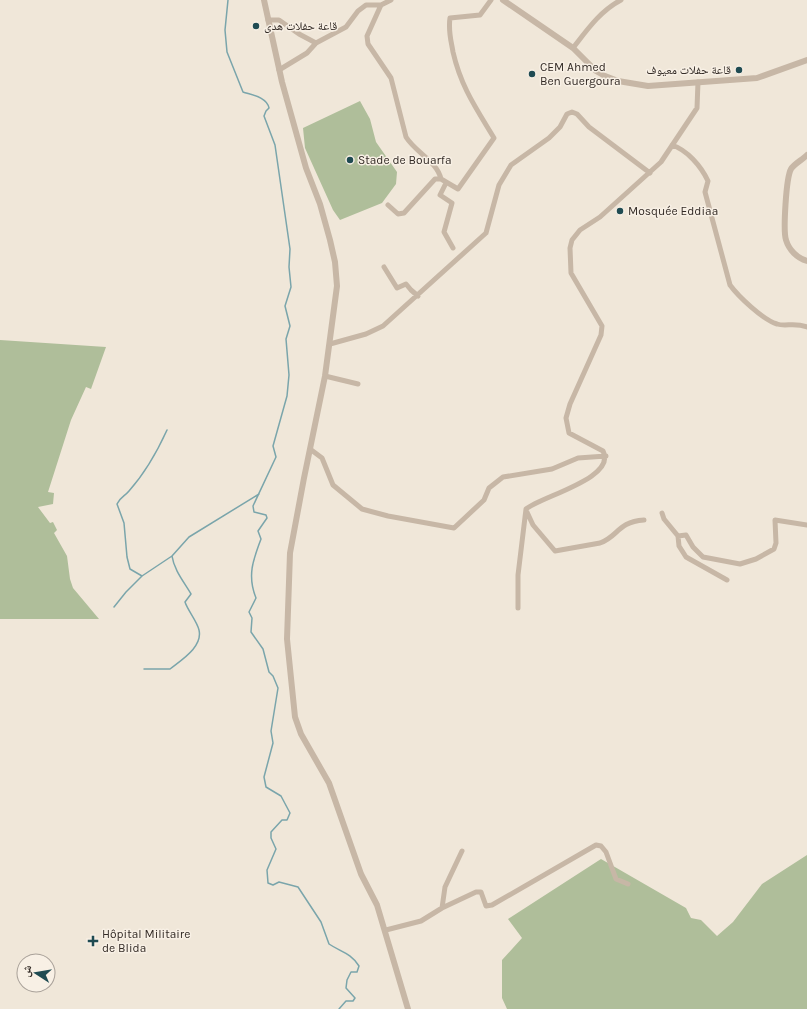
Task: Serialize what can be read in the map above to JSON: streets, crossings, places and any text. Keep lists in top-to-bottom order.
{
  "places": {
    "other": [
      "قاعة حفلات هدى",
      "قاعة حفلات معيوف",
      "CEM Ahmed Ben Guergoura",
      "Stade de Bouarfa",
      "Mosquée Eddiaa"
    ],
    "health": ["Hôpital Militaire de Blida"]
  },
  "north": "left"
}
